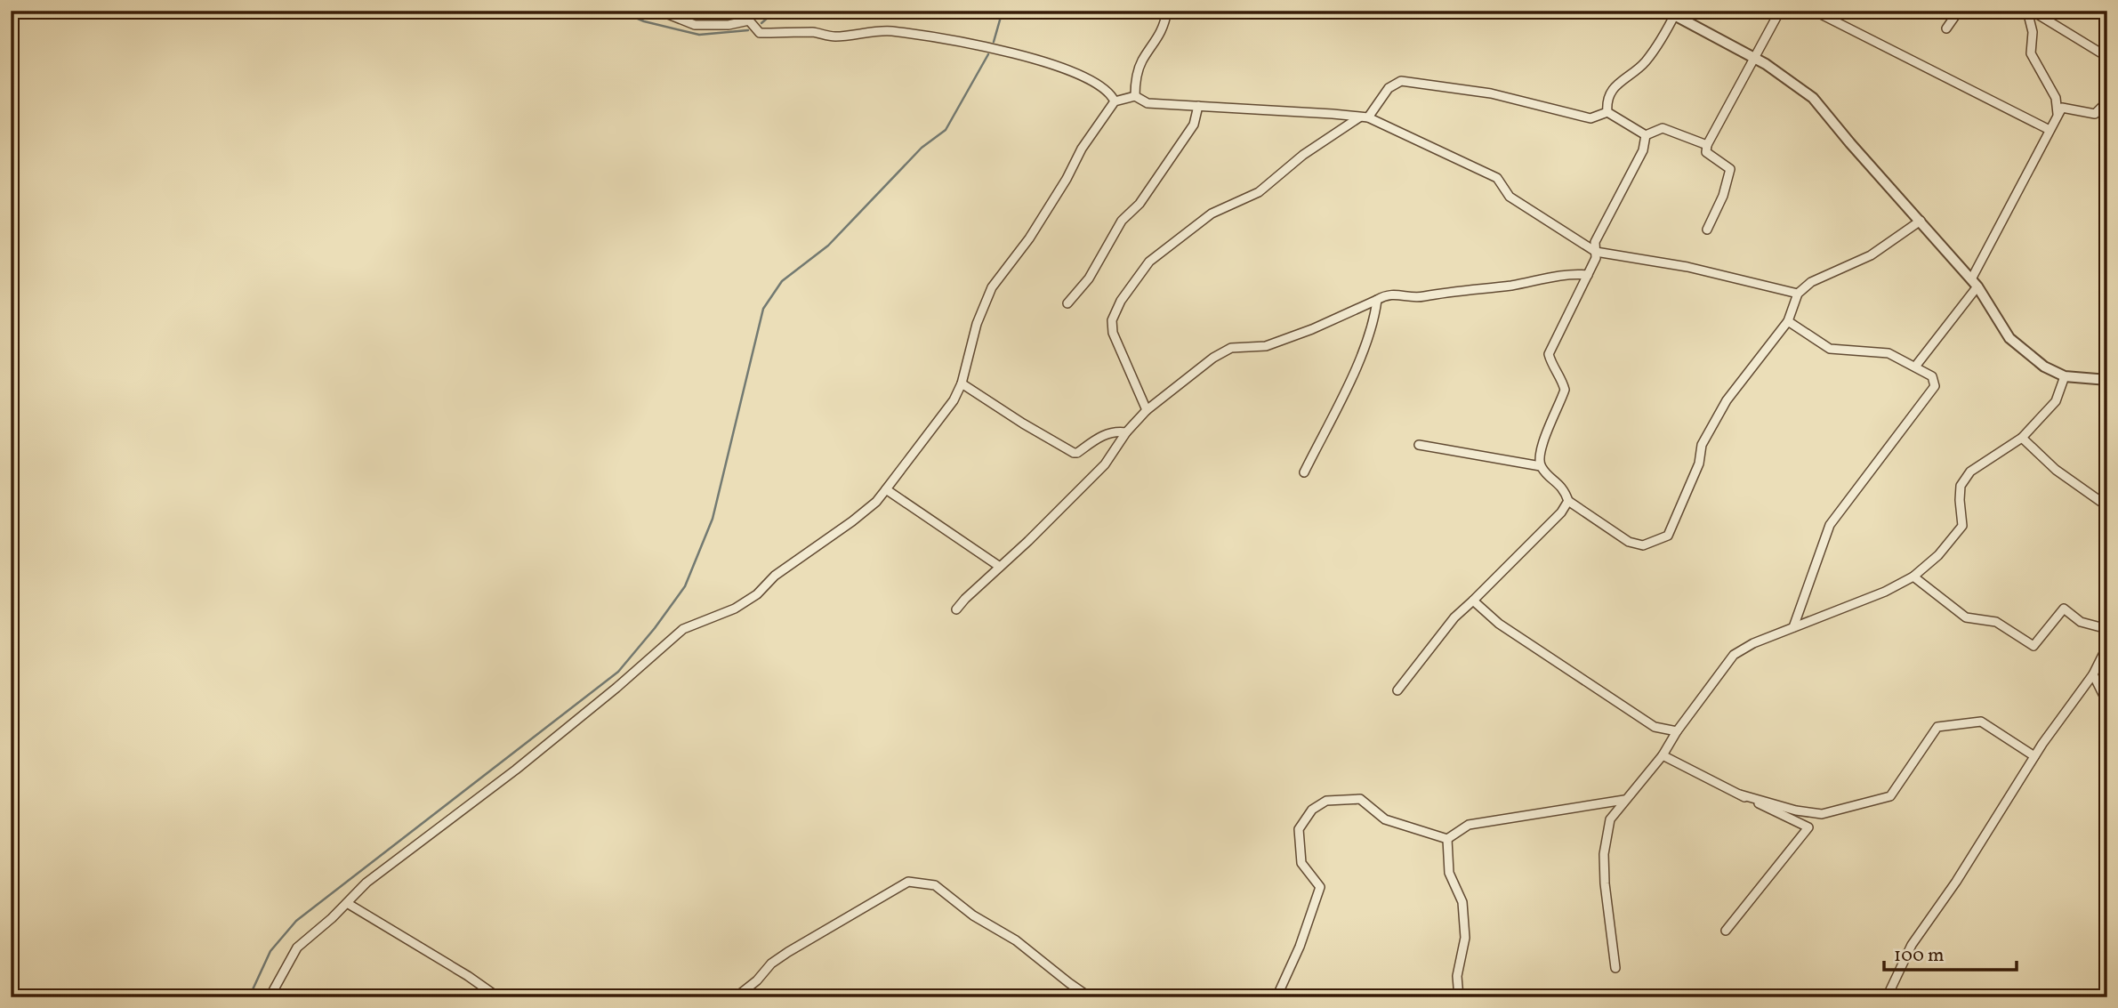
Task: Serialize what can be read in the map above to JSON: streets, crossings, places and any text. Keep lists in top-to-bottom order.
{
  "scale_bar": "100 m"
}
